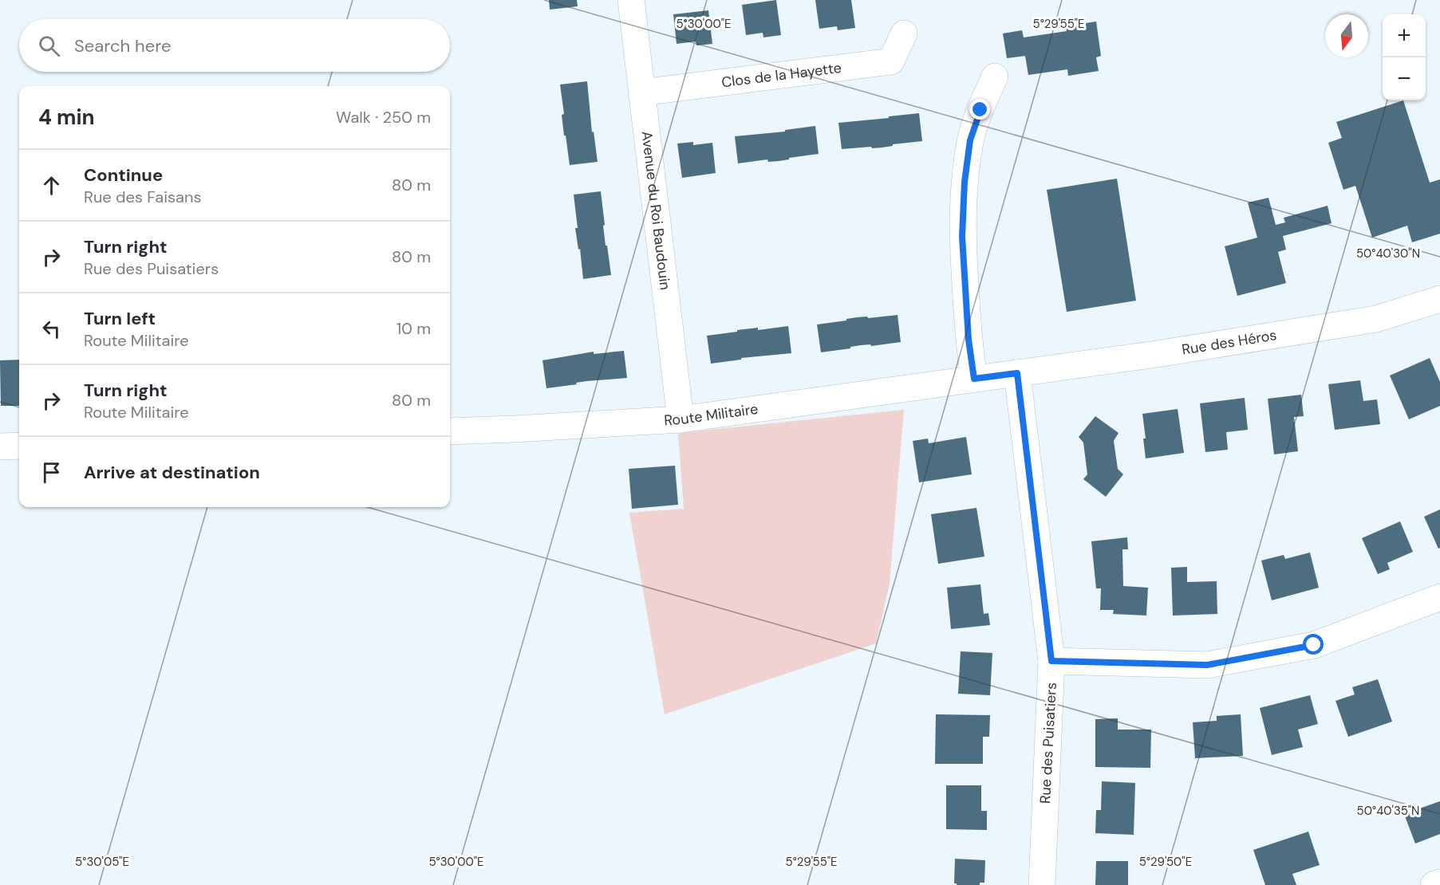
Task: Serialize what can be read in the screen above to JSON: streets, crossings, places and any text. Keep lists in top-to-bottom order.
{
  "streets": {
    "street": [
      "Clos de la Hayette",
      "Avenue du Roi Baudouin",
      "Rue des Héros",
      "Route Militaire",
      "Rue des Puisatiers"
    ]
  },
  "crossings": [
    ["Clos de la Hayette", "Avenue du Roi Baudouin"],
    ["Avenue du Roi Baudouin", "Route Militaire"],
    ["Rue des Héros", "Route Militaire"],
    ["Rue des Héros", "Rue des Puisatiers"],
    ["Route Militaire", "Rue des Puisatiers"]
  ],
  "north": "bottom",
  "page": {
    "map_buttons": ["+", "−"],
    "search": "Search here",
    "heading": ["4 min", "Walk · 250 m"],
    "list": [
      ["Continue", "Rue des Faisans", "80 m"],
      ["Turn right", "Rue des Puisatiers", "80 m"],
      ["Turn left", "Route Militaire", "10 m"],
      ["Turn right", "Route Militaire", "80 m"],
      "Arrive at destination"
    ]
  },
  "coordinates": [
    "5°30'00\"E",
    "5°29'55\"E",
    "50°40'30\"N",
    "50°40'35\"N",
    "5°30'05\"E",
    "5°29'50\"E"
  ]
}
